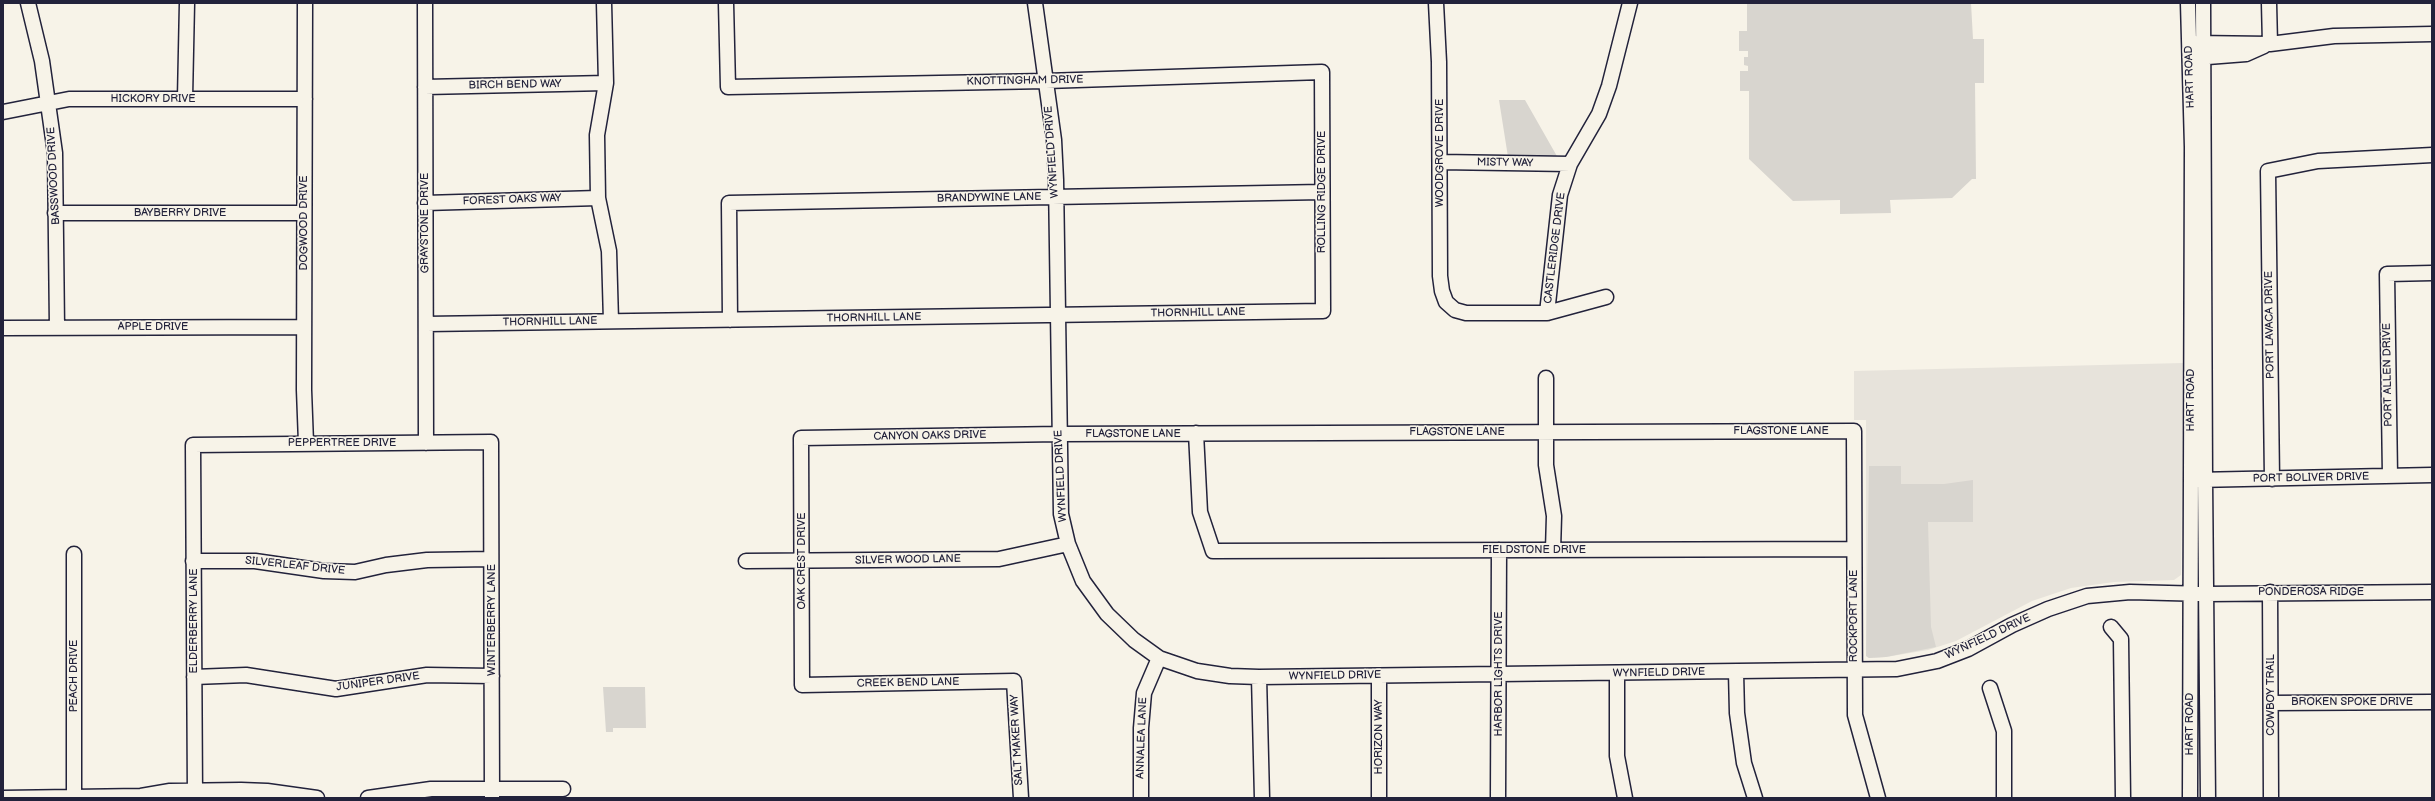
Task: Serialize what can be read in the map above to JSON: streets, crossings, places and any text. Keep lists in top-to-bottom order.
{
  "streets": {
    "street": [
      "HART ROAD",
      "KNOTTINGHAM DRIVE",
      "BIRCH BEND WAY",
      "HICKORY DRIVE",
      "WYNFIELD DRIVE",
      "WOODGROVE DRIVE",
      "MISTY WAY",
      "BASSWOOD DRIVE",
      "ROLLING RIDGE DRIVE",
      "BRANDYWINE LANE",
      "FOREST OAKS WAY",
      "BAYBERRY DRIVE",
      "DOGWOOD DRIVE",
      "GRAYSTONE DRIVE",
      "CASTLERIDGE DRIVE",
      "THORNHILL LANE",
      "PORT LAVACA DRIVE",
      "APPLE DRIVE",
      "PORT ALLEN DRIVE",
      "FLAGSTONE LANE",
      "CANYON OAKS DRIVE",
      "PEPPERTREE DRIVE",
      "PORT BOLIVER DRIVE",
      "FIELDSTONE DRIVE",
      "SILVER WOOD LANE",
      "OAK CREST DRIVE",
      "SILVERLEAF DRIVE",
      "PONDEROSA RIDGE",
      "ROCKPORT LANE",
      "WINTERBERRY LANE",
      "ELDERBERRY LANE",
      "HARBOR LIGHTS DRIVE",
      "PEACH DRIVE",
      "JUNIPER DRIVE",
      "CREEK BEND LANE",
      "COWBOY TRAIL",
      "BROKEN SPOKE DRIVE",
      "HORIZON WAY",
      "ANNALEA LANE",
      "SALT MAKER WAY"
    ]
  },
  "crossings": [
    ["HART ROAD", "WYNFIELD DRIVE"],
    ["HART ROAD", "PORT BOLIVER DRIVE"],
    ["HART ROAD", "PONDEROSA RIDGE"],
    ["KNOTTINGHAM DRIVE", "WYNFIELD DRIVE"],
    ["KNOTTINGHAM DRIVE", "ROLLING RIDGE DRIVE"],
    ["BIRCH BEND WAY", "GRAYSTONE DRIVE"],
    ["HICKORY DRIVE", "BASSWOOD DRIVE"],
    ["HICKORY DRIVE", "DOGWOOD DRIVE"],
    ["WYNFIELD DRIVE", "BRANDYWINE LANE"],
    ["WYNFIELD DRIVE", "THORNHILL LANE"],
    ["WYNFIELD DRIVE", "FLAGSTONE LANE"],
    ["WYNFIELD DRIVE", "CANYON OAKS DRIVE"],
    ["WYNFIELD DRIVE", "SILVER WOOD LANE"],
    ["WYNFIELD DRIVE", "PONDEROSA RIDGE"],
    ["WYNFIELD DRIVE", "ROCKPORT LANE"],
    ["WYNFIELD DRIVE", "HARBOR LIGHTS DRIVE"],
    ["WYNFIELD DRIVE", "HORIZON WAY"],
    ["WYNFIELD DRIVE", "ANNALEA LANE"],
    ["WOODGROVE DRIVE", "MISTY WAY"],
    ["WOODGROVE DRIVE", "CASTLERIDGE DRIVE"],
    ["MISTY WAY", "CASTLERIDGE DRIVE"],
    ["BASSWOOD DRIVE", "BAYBERRY DRIVE"],
    ["BASSWOOD DRIVE", "APPLE DRIVE"],
    ["ROLLING RIDGE DRIVE", "BRANDYWINE LANE"],
    ["ROLLING RIDGE DRIVE", "THORNHILL LANE"],
    ["BRANDYWINE LANE", "THORNHILL LANE"],
    ["FOREST OAKS WAY", "GRAYSTONE DRIVE"],
    ["BAYBERRY DRIVE", "DOGWOOD DRIVE"],
    ["DOGWOOD DRIVE", "APPLE DRIVE"],
    ["DOGWOOD DRIVE", "PEPPERTREE DRIVE"],
    ["GRAYSTONE DRIVE", "THORNHILL LANE"],
    ["GRAYSTONE DRIVE", "PEPPERTREE DRIVE"],
    ["PORT LAVACA DRIVE", "PORT BOLIVER DRIVE"],
    ["PORT ALLEN DRIVE", "PORT BOLIVER DRIVE"],
    ["FLAGSTONE LANE", "CANYON OAKS DRIVE"],
    ["FLAGSTONE LANE", "FIELDSTONE DRIVE"],
    ["FLAGSTONE LANE", "ROCKPORT LANE"],
    ["CANYON OAKS DRIVE", "OAK CREST DRIVE"],
    ["PEPPERTREE DRIVE", "WINTERBERRY LANE"],
    ["PEPPERTREE DRIVE", "ELDERBERRY LANE"],
    ["FIELDSTONE DRIVE", "ROCKPORT LANE"],
    ["FIELDSTONE DRIVE", "HARBOR LIGHTS DRIVE"],
    ["SILVER WOOD LANE", "OAK CREST DRIVE"],
    ["OAK CREST DRIVE", "CREEK BEND LANE"],
    ["SILVERLEAF DRIVE", "WINTERBERRY LANE"],
    ["SILVERLEAF DRIVE", "ELDERBERRY LANE"],
    ["PONDEROSA RIDGE", "COWBOY TRAIL"],
    ["WINTERBERRY LANE", "JUNIPER DRIVE"],
    ["ELDERBERRY LANE", "JUNIPER DRIVE"],
    ["CREEK BEND LANE", "SALT MAKER WAY"],
    ["COWBOY TRAIL", "BROKEN SPOKE DRIVE"]
  ]
}
